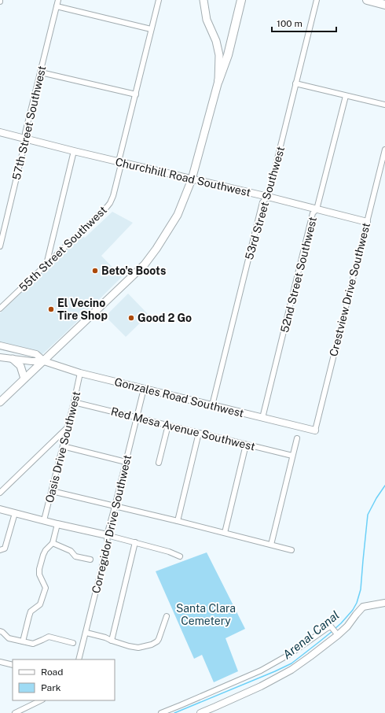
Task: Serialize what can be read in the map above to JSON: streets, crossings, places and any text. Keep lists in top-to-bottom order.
{
  "streets": {
    "street": [
      "57th Street Southwest",
      "Churchhill Road Southwest",
      "53rd Street Southwest",
      "55th Street Southwest",
      "52nd Street Southwest",
      "Crestview Drive Southwest",
      "Gonzales Road Southwest",
      "Red Mesa Avenue Southwest",
      "Oasis Drive Southwest",
      "Corregidor Drive Southwest"
    ]
  },
  "crossings": [
    ["57th Street Southwest", "Churchhill Road Southwest"],
    ["Churchhill Road Southwest", "53rd Street Southwest"],
    ["Churchhill Road Southwest", "55th Street Southwest"],
    ["Churchhill Road Southwest", "52nd Street Southwest"],
    ["Churchhill Road Southwest", "Crestview Drive Southwest"],
    ["53rd Street Southwest", "Gonzales Road Southwest"],
    ["52nd Street Southwest", "Gonzales Road Southwest"],
    ["Crestview Drive Southwest", "Gonzales Road Southwest"],
    ["Gonzales Road Southwest", "Oasis Drive Southwest"],
    ["Gonzales Road Southwest", "Corregidor Drive Southwest"],
    ["Red Mesa Avenue Southwest", "Oasis Drive Southwest"],
    ["Red Mesa Avenue Southwest", "Corregidor Drive Southwest"]
  ],
  "water": ["Arenal Canal"],
  "parks": ["Santa Clara Cemetery"],
  "places": ["Beto's Boots", "El Vecino Tire Shop", "Good 2 Go"],
  "legend": ["Road", "Park"],
  "scale_bar": "100 m"
}
